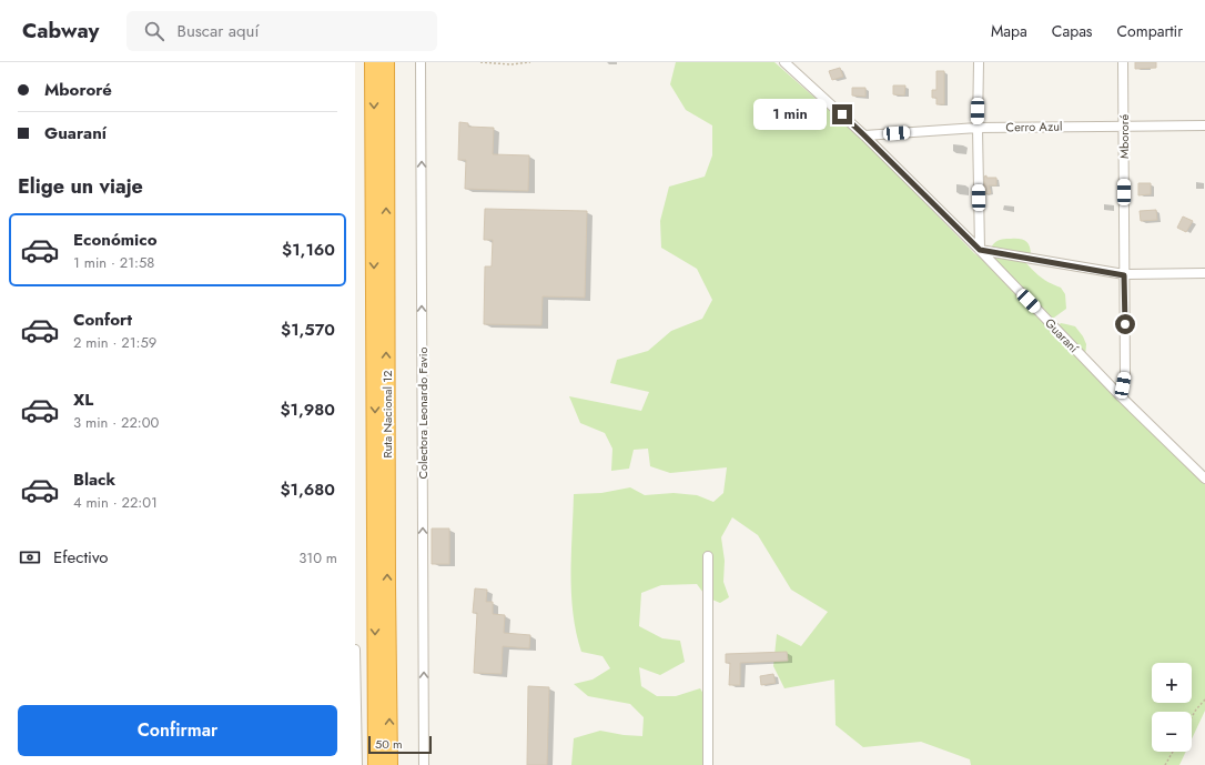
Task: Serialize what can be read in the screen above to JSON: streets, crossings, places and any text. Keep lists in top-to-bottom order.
{
  "streets": {
    "highway": ["Ruta Nacional 12"],
    "street": [
      "Cerro Azul",
      "Mbororé",
      "Guaraní",
      "Colectora Leonardo Favio"
    ]
  },
  "crossings": [
    ["Cerro Azul", "Mbororé"],
    ["Cerro Azul", "Guaraní"],
    ["Mbororé", "Guaraní"]
  ],
  "one_way": ["Colectora Leonardo Favio"],
  "scale_bar": "50 m",
  "page": {
    "header": "Cabway",
    "search": "Buscar aquí",
    "nav": ["Mapa", "Capas", "Compartir"],
    "banner": ["Mbororé", "Guaraní"],
    "bubble": "1 min",
    "heading": "Elige un viaje",
    "list": [
      {
        "name": "Económico",
        "note": "1 min · 21:58",
        "value": "$1,160"
      },
      {
        "name": "Confort",
        "note": "2 min · 21:59",
        "value": "$1,570"
      },
      {
        "name": "XL",
        "note": "3 min · 22:00",
        "value": "$1,980"
      },
      {
        "name": "Black",
        "note": "4 min · 22:01",
        "value": "$1,680"
      }
    ],
    "pay": ["Efectivo", "310 m"],
    "map_buttons": ["+", "−"],
    "buttons": "Confirmar",
    "scale": "50 m"
  }
}
